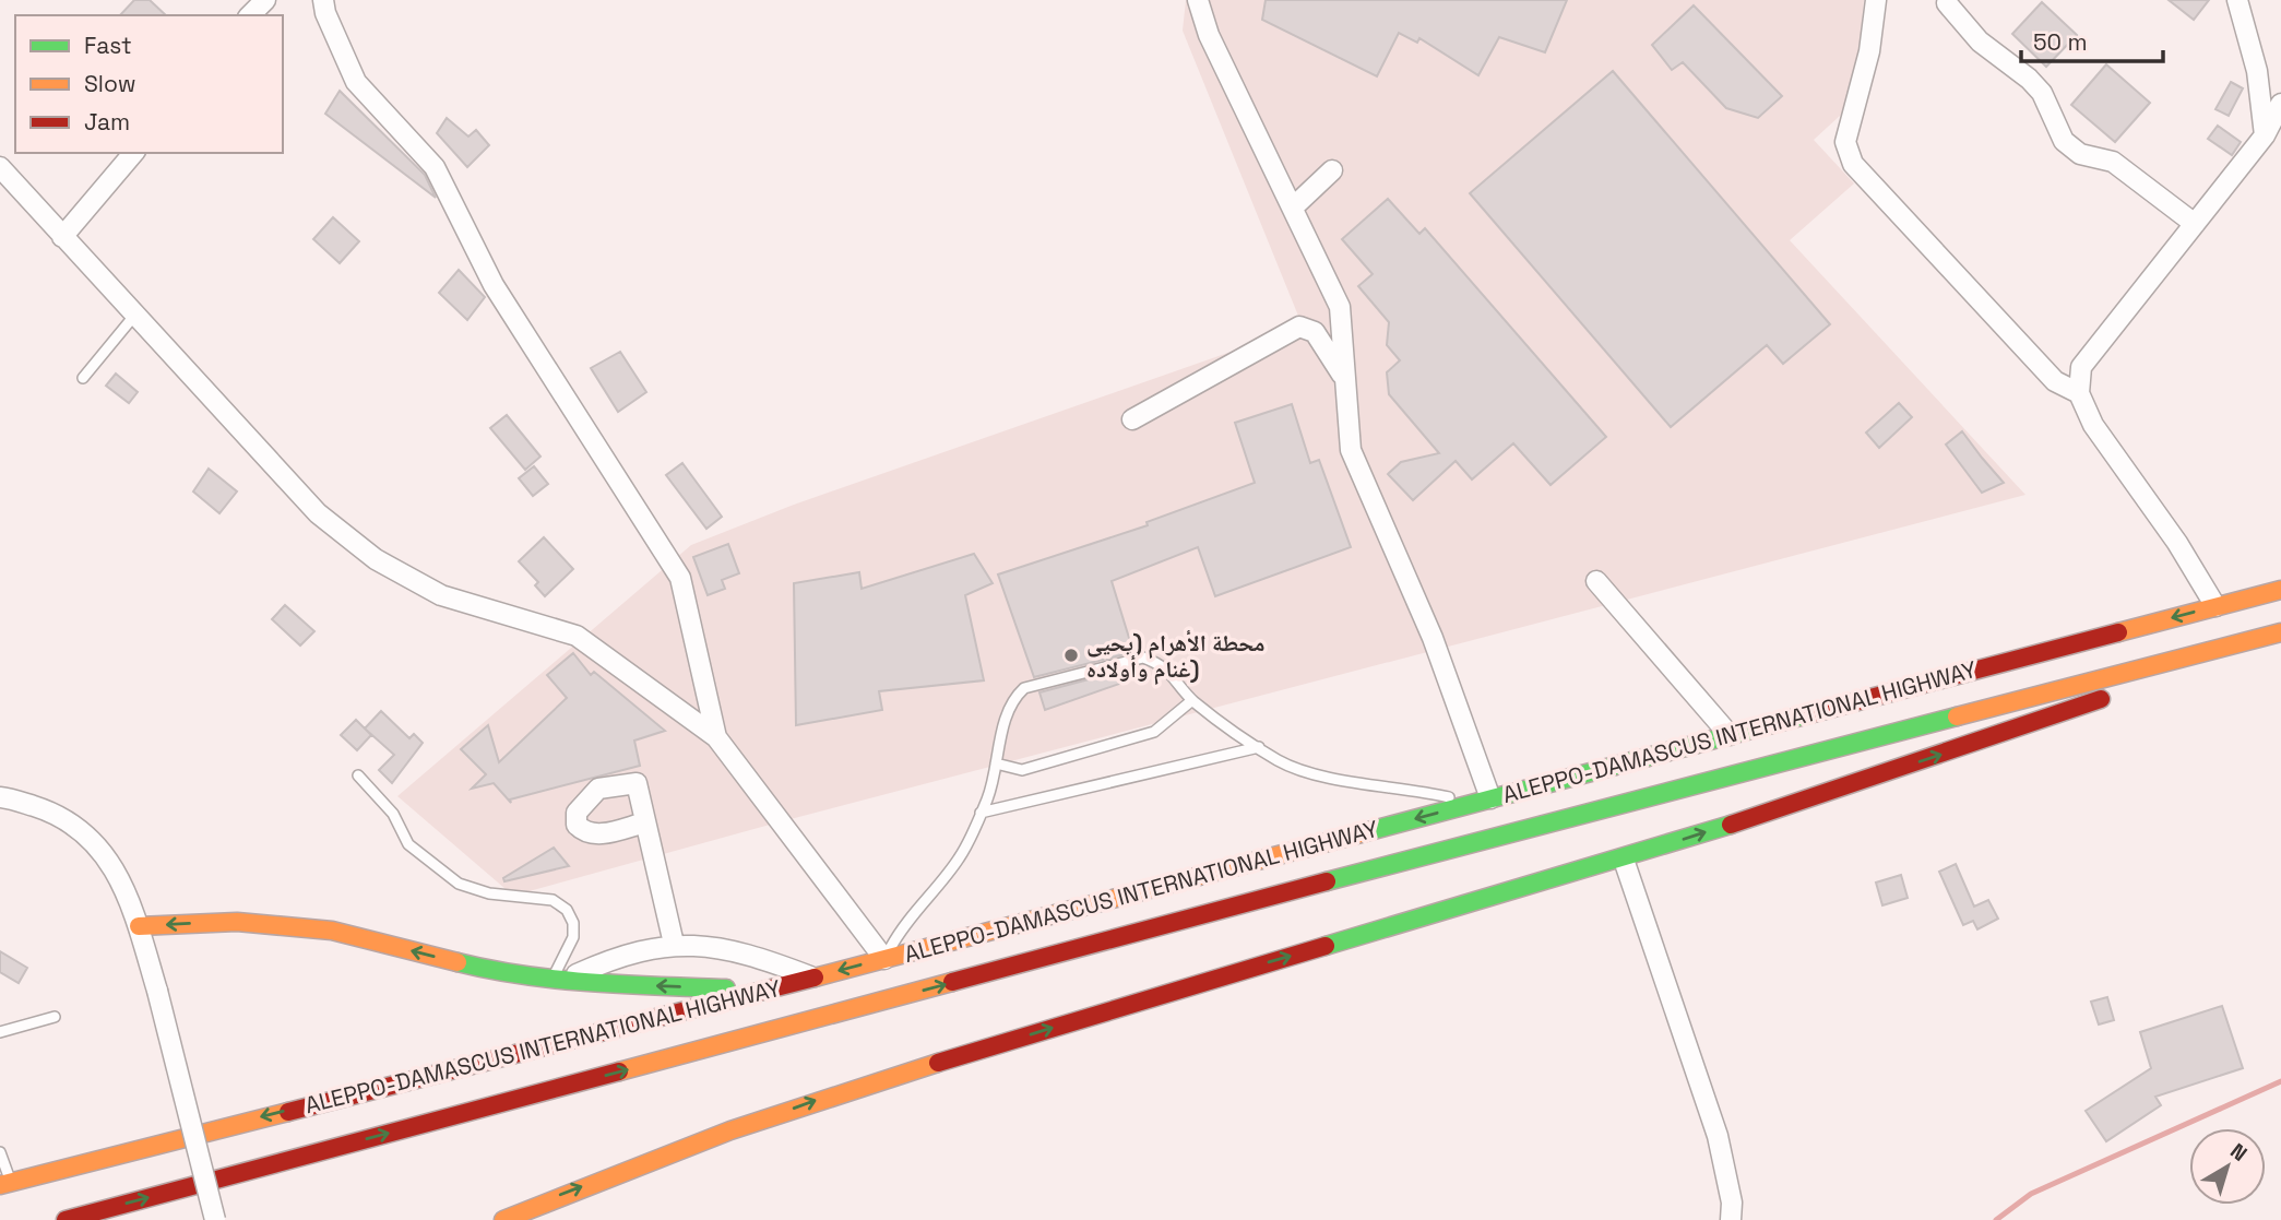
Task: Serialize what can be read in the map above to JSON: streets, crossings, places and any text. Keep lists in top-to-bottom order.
{
  "streets": {
    "highway": ["ALEPPO-DAMASCUS INTERNATIONAL HIGHWAY"]
  },
  "places": ["محطة الأهرام (يحيى غنام وأولاده)"],
  "legend": ["Fast", "Slow", "Jam"],
  "scale_bar": "50 m",
  "north": "top right"
}
